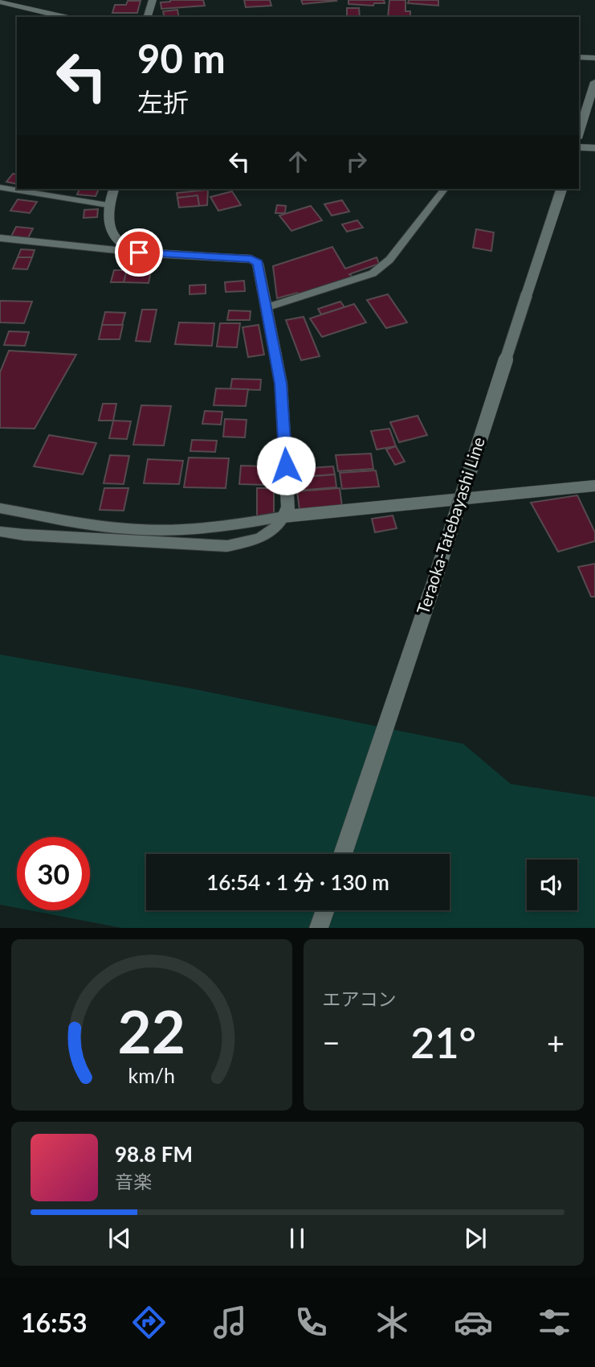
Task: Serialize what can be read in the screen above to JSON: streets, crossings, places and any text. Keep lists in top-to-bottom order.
{
  "streets": {
    "street": ["Teraoka-Tatebayashi Line"]
  },
  "page": {
    "turn": ["90 m", "左折"],
    "limit": "30",
    "trip": "16:54 · 1 分 · 130 m",
    "tile": "エアコン",
    "heat": ["−", "21°", "+"],
    "song": ["98.8 FM", "音楽"],
    "tabs": "16:53",
    "gauge": ["22", "km/h"]
  }
}
